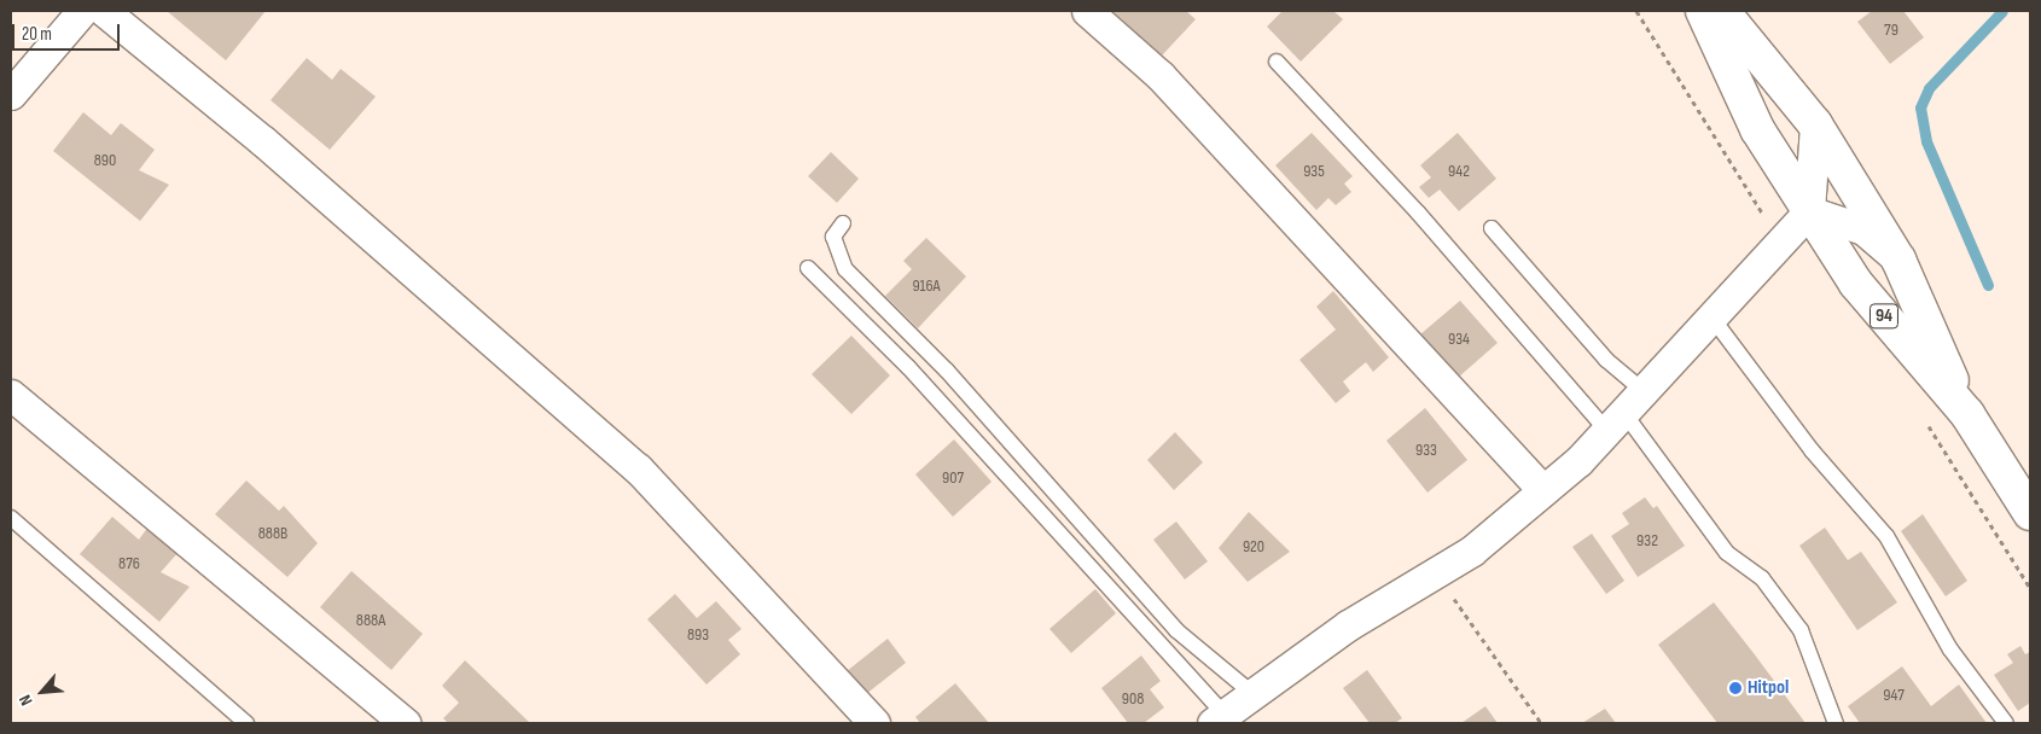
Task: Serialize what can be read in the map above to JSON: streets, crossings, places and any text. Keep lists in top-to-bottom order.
{
  "streets": {
    "main road": ["94"]
  },
  "places": ["Hitpol"],
  "house_numbers": [
    "79",
    "890",
    "935",
    "942",
    "916A",
    "934",
    "933",
    "907",
    "888B",
    "932",
    "920",
    "876",
    "888A",
    "893",
    "947",
    "908"
  ],
  "scale_bar": "20 m",
  "north": "bottom left"
}
